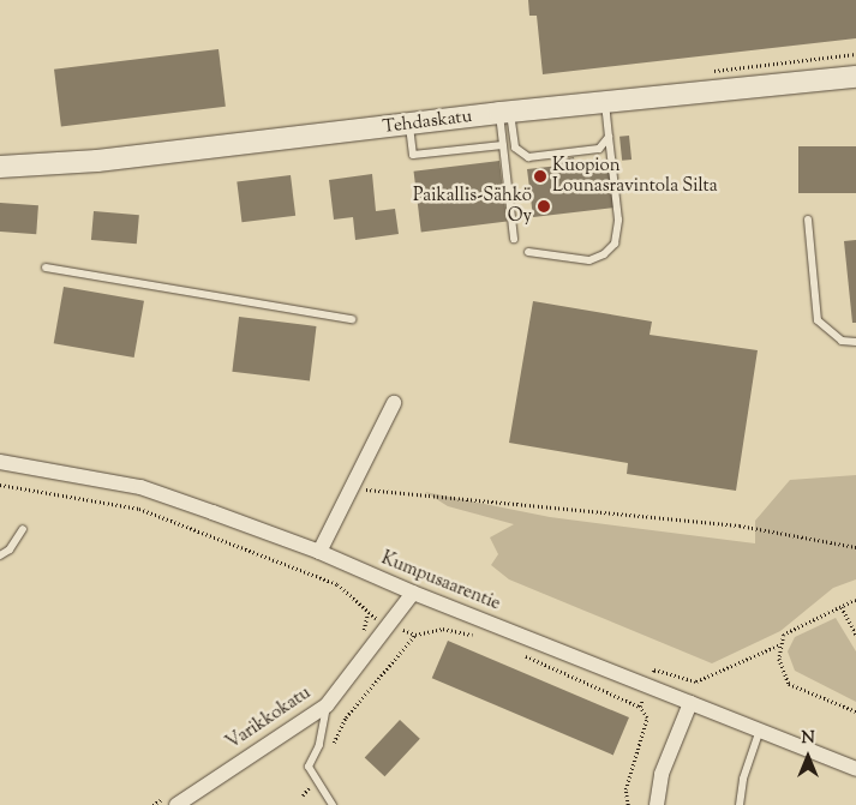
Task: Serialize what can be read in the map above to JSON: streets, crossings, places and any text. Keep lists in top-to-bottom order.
{
  "streets": {
    "street": ["Tehdaskatu", "Kumpusaarentie", "Varikkokatu"]
  },
  "crossings": [
    ["Kumpusaarentie", "Varikkokatu"]
  ],
  "places": ["Kuopion Lounasravintola Silta", "Paikallis-Sähkö Oy"],
  "north": "top"
}
